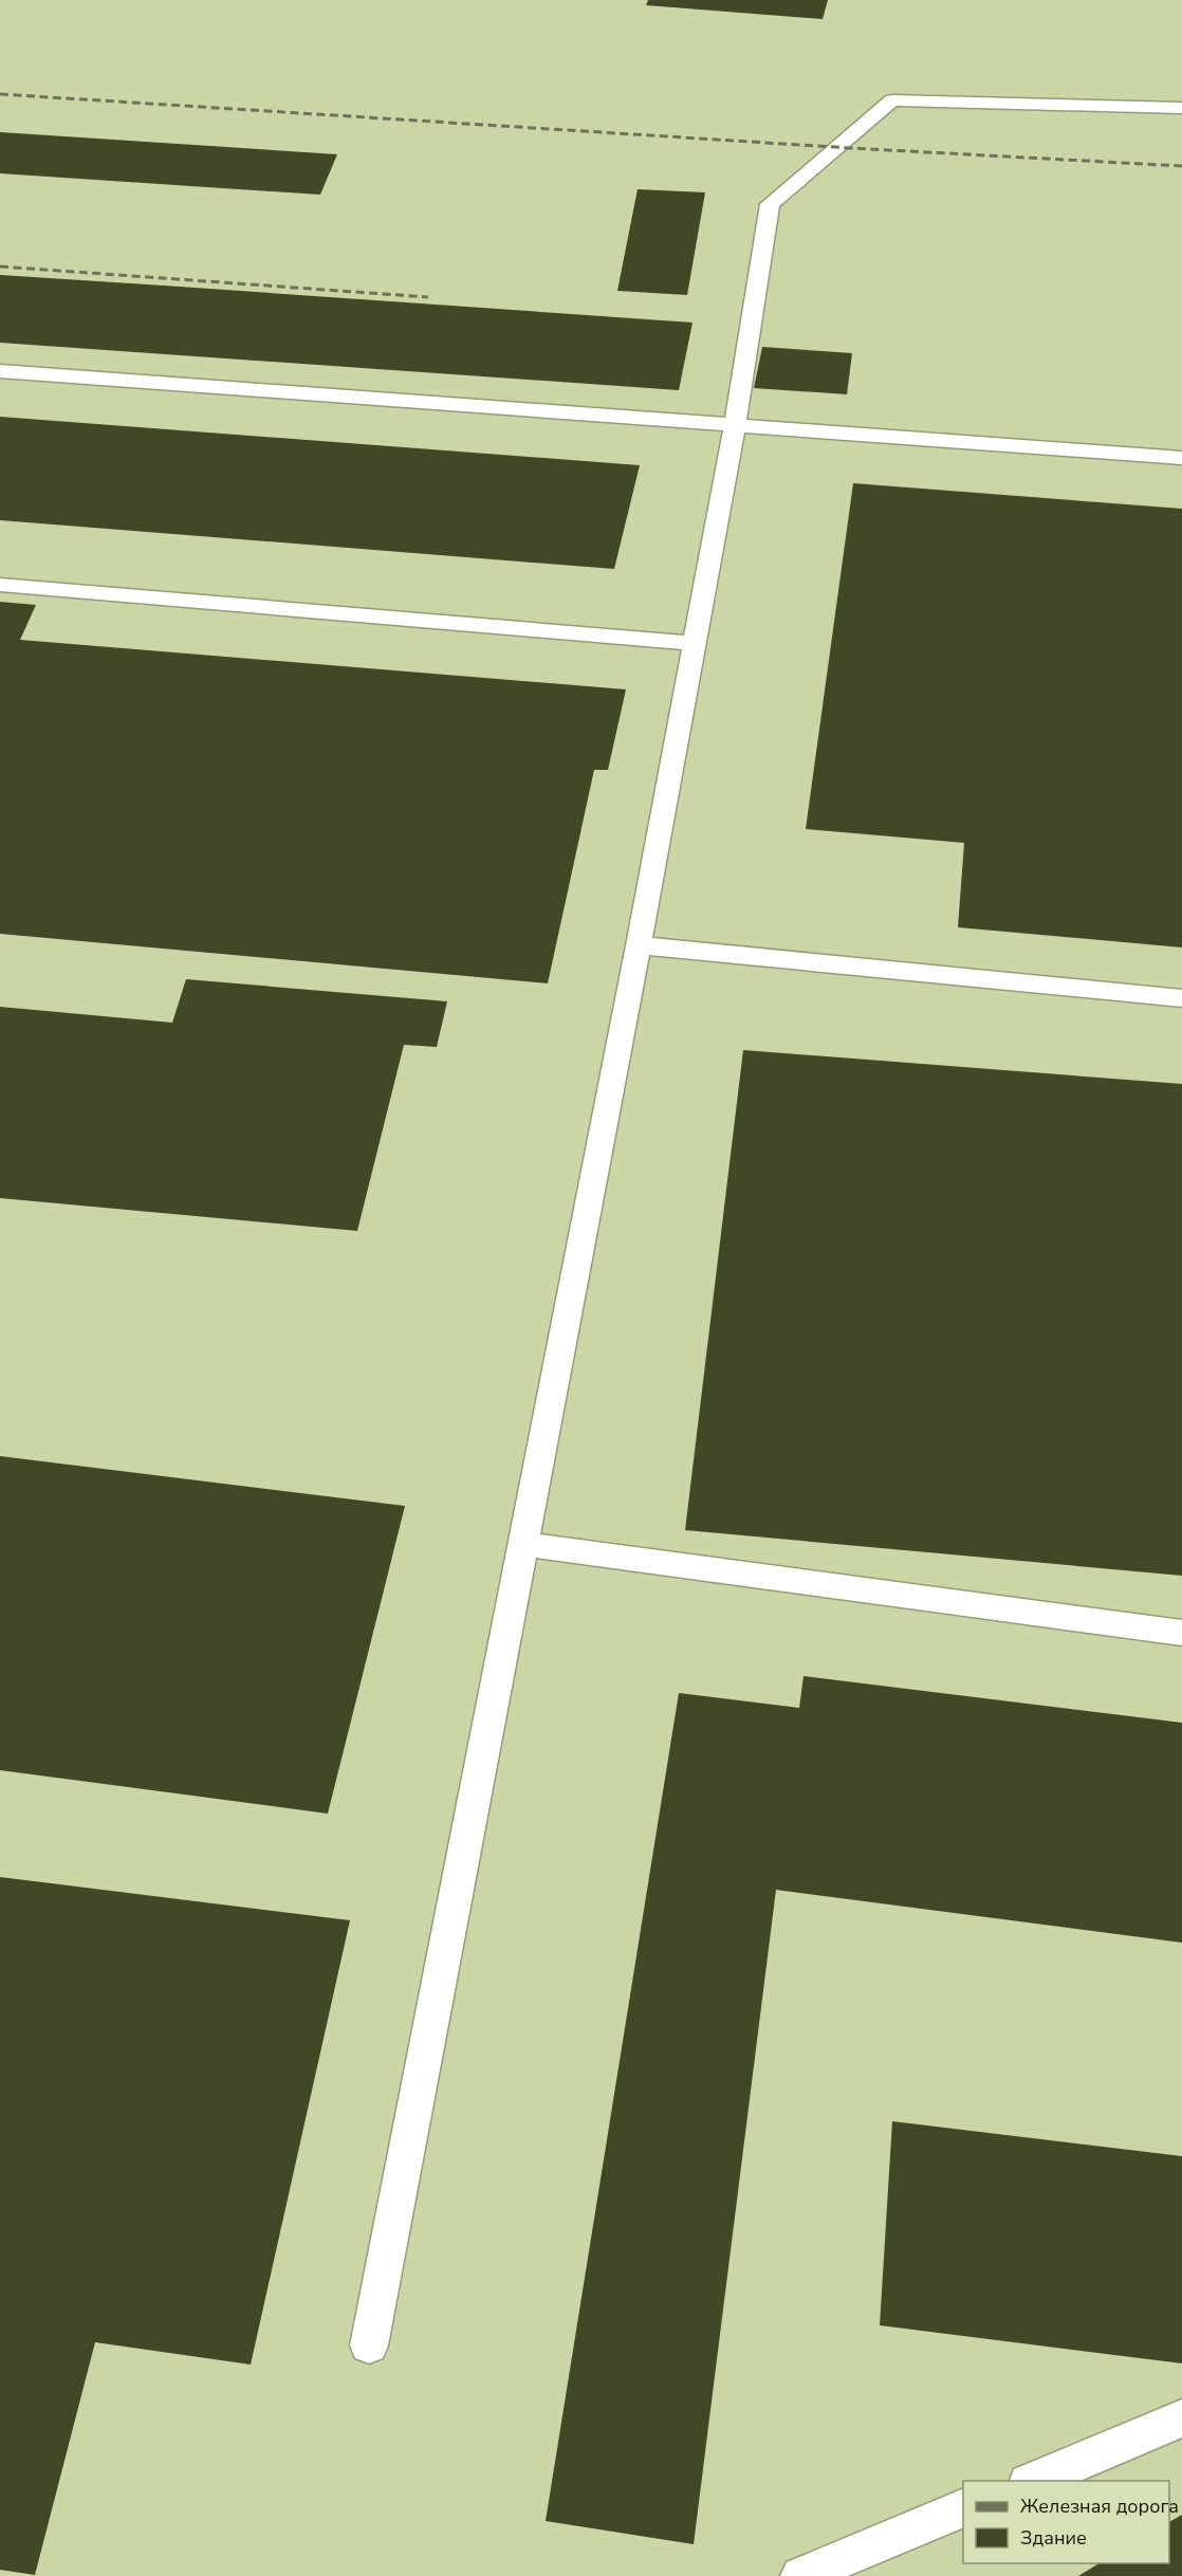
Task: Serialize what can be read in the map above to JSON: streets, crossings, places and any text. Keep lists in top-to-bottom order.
{
  "legend": ["Железная дорога", "Здание"]
}
